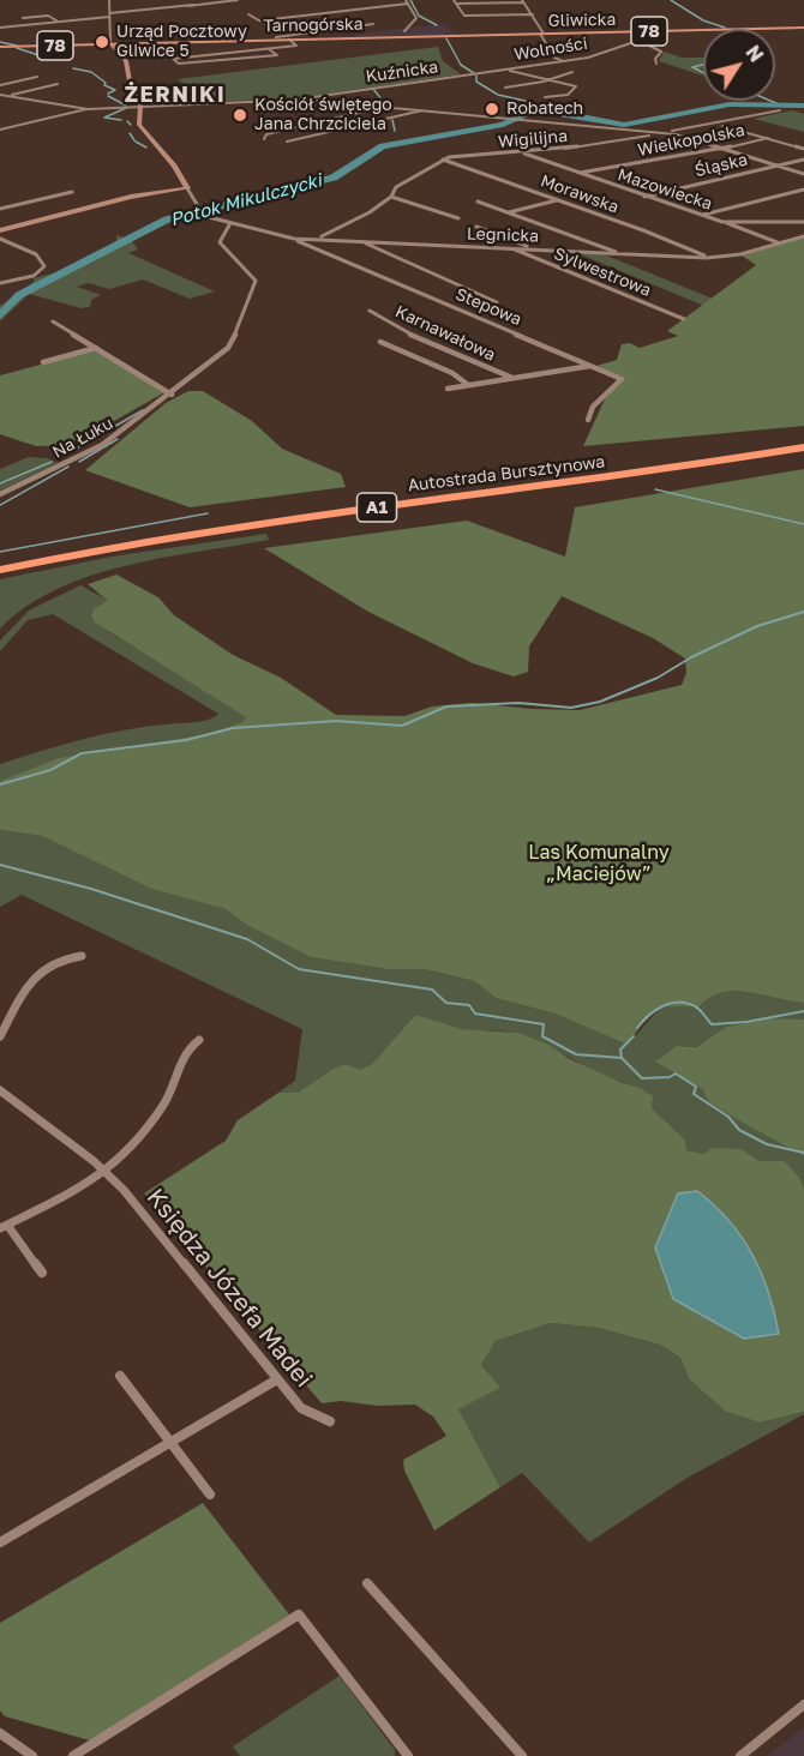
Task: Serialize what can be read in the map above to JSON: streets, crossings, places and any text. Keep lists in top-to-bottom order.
{
  "streets": {
    "highway": ["Autostrada Bursztynowa", "A1"],
    "main road": ["Gliwicka", "Tarnogórska", "78"],
    "street": [
      "Wolności",
      "Kuźnicka",
      "Wigilijna",
      "Wielkopolska",
      "Śląska",
      "Mazowiecka",
      "Morawska",
      "Legnicka",
      "Sylwestrowa",
      "Stepowa",
      "Karnawałowa",
      "Na Łuku",
      "Księdza Józefa Madei"
    ]
  },
  "crossings": [
    ["Gliwicka", "Tarnogórska"],
    ["Gliwicka", "Wolności"],
    ["Wolności", "Kuźnicka"],
    ["Wigilijna", "Mazowiecka"],
    ["Wigilijna", "Morawska"],
    ["Wigilijna", "Legnicka"],
    ["Wielkopolska", "Mazowiecka"],
    ["Śląska", "Mazowiecka"],
    ["Morawska", "Legnicka"],
    ["Legnicka", "Sylwestrowa"],
    ["Legnicka", "Stepowa"],
    ["Legnicka", "Na Łuku"]
  ],
  "districts": ["ŻERNIKI"],
  "water": ["Potok Mikulczycki"],
  "parks": ["Las Komunalny „Maciejów”"],
  "places": ["Urząd Pocztowy Gliwice 5", "Robatech", "Kościół świętego Jana Chrzciciela"],
  "north": "top right"
}
